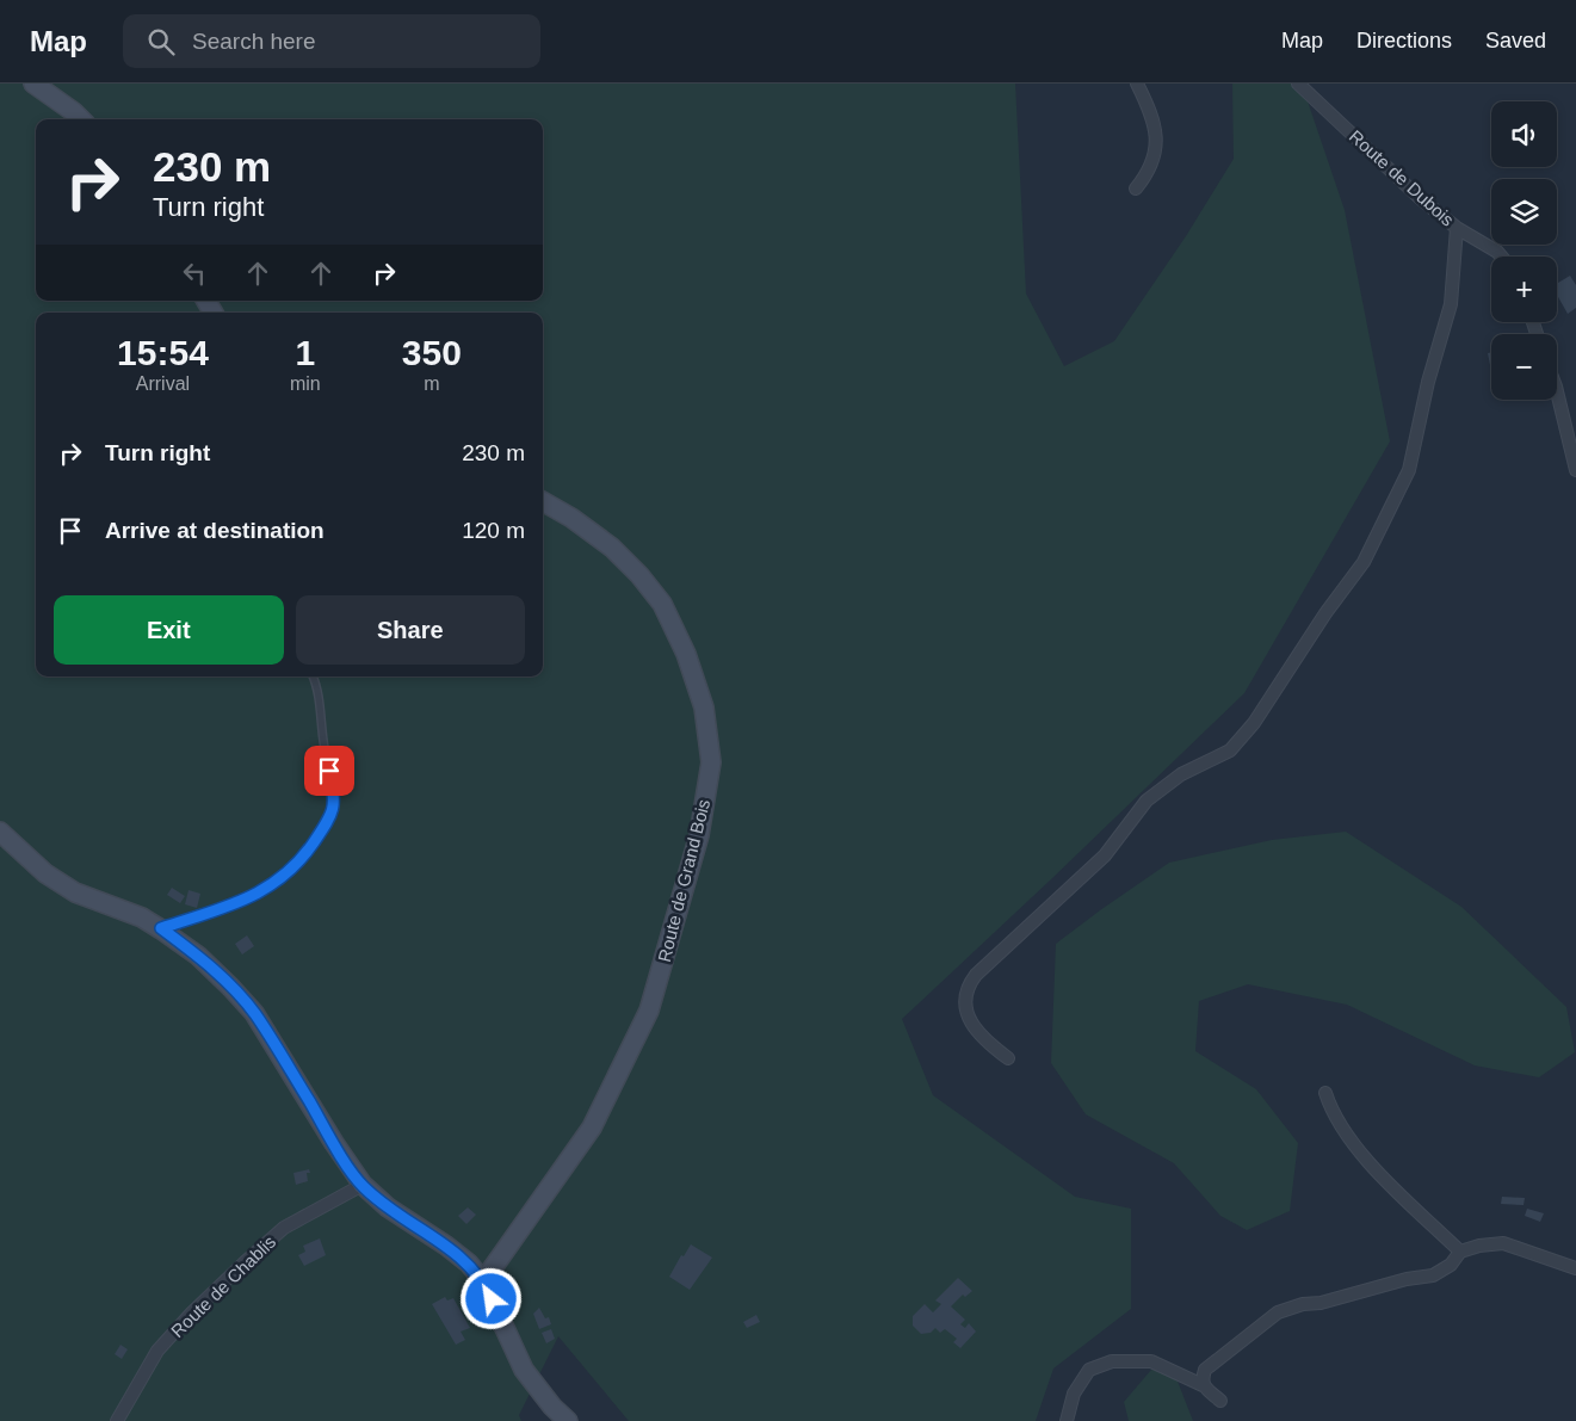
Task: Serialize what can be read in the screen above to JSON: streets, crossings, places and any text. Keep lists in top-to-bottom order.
{
  "streets": {
    "main road": ["Route de Grand Bois"],
    "street": ["Route de Dubois", "Route de Chablis"]
  },
  "page": {
    "header": "Map",
    "search": "Search here",
    "nav": ["Map", "Directions", "Saved"],
    "map_buttons": ["+", "−"],
    "turn": ["230 m", "Turn right"],
    "eta": [
      "15:54",
      "Arrival",
      "1",
      "min",
      "350",
      "m"
    ],
    "list": [
      {
        "name": "Turn right",
        "value": "230 m"
      },
      {
        "name": "Arrive at destination",
        "value": "120 m"
      }
    ],
    "buttons": ["Exit", "Share"]
  }
}
